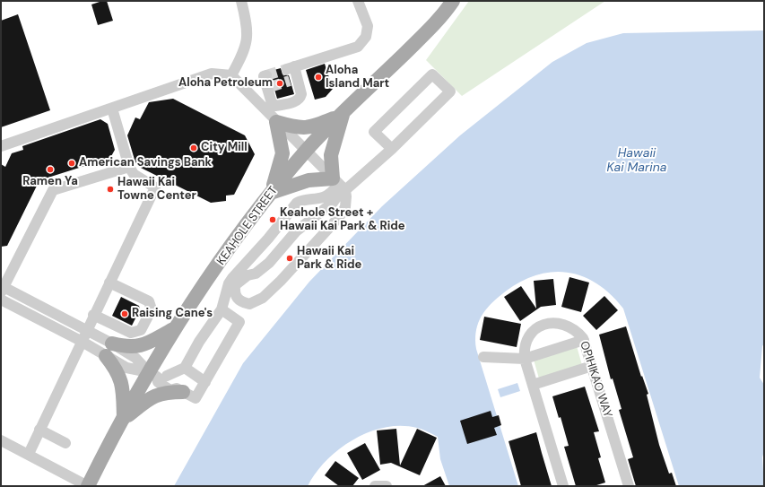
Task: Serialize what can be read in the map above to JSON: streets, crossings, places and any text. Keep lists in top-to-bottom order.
{
  "streets": {
    "main road": ["KEAHOLE STREET"],
    "street": ["OPIHIKAO WAY"]
  },
  "water": ["Hawaii Kai Marina"],
  "places": [
    "Aloha Island Mart",
    "Aloha Petroleum",
    "City Mill",
    "American Savings Bank",
    "Ramen Ya",
    "Hawaii Kai Towne Center",
    "Keahole Street + Hawaii Kai Park & Ride",
    "Hawaii Kai Park & Ride",
    "Raising Cane's"
  ]
}
